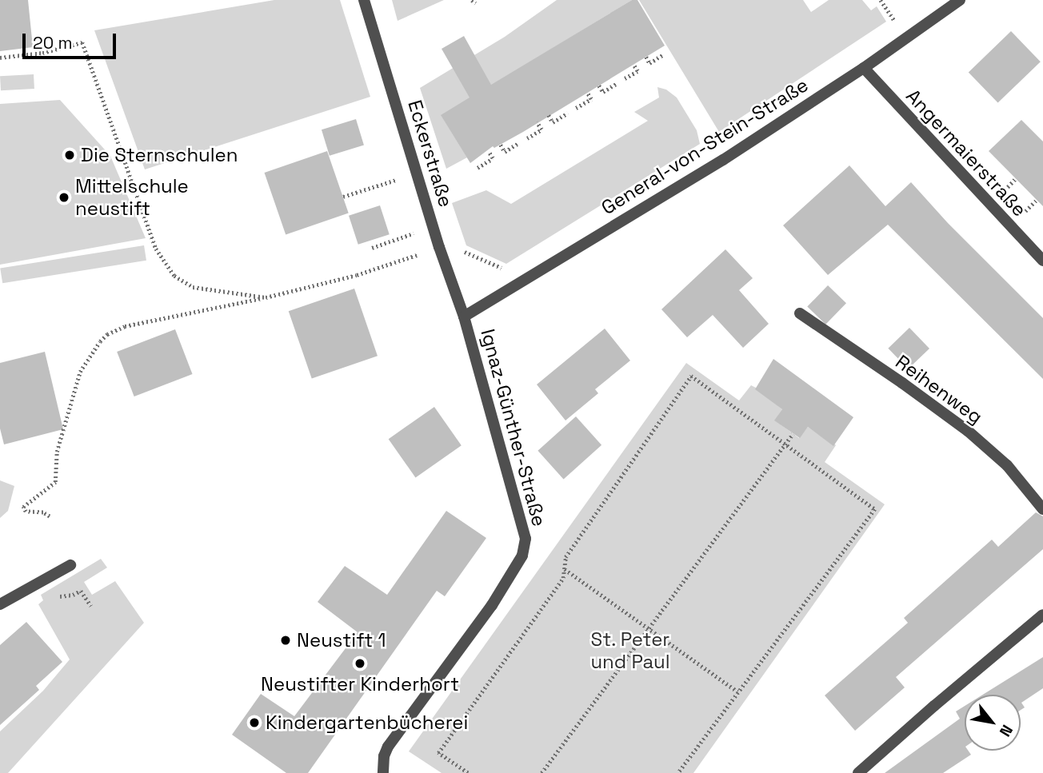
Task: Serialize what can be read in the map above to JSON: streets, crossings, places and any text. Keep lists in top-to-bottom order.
{
  "streets": {
    "street": [
      "General-von-Stein-Straße",
      "Angermaierstraße",
      "Eckerstraße",
      "Reihenweg",
      "Ignaz-Günther-Straße"
    ]
  },
  "crossings": [
    ["General-von-Stein-Straße", "Angermaierstraße"],
    ["General-von-Stein-Straße", "Eckerstraße"],
    ["General-von-Stein-Straße", "Ignaz-Günther-Straße"],
    ["Eckerstraße", "Ignaz-Günther-Straße"]
  ],
  "parks": ["St. Peter und Paul"],
  "places": [
    "Die Sternschulen",
    "Mittelschule neustift",
    "Neustift 1",
    "Neustifter Kinderhort",
    "Kindergartenbücherei"
  ],
  "scale_bar": "20 m",
  "north": "bottom right"
}
